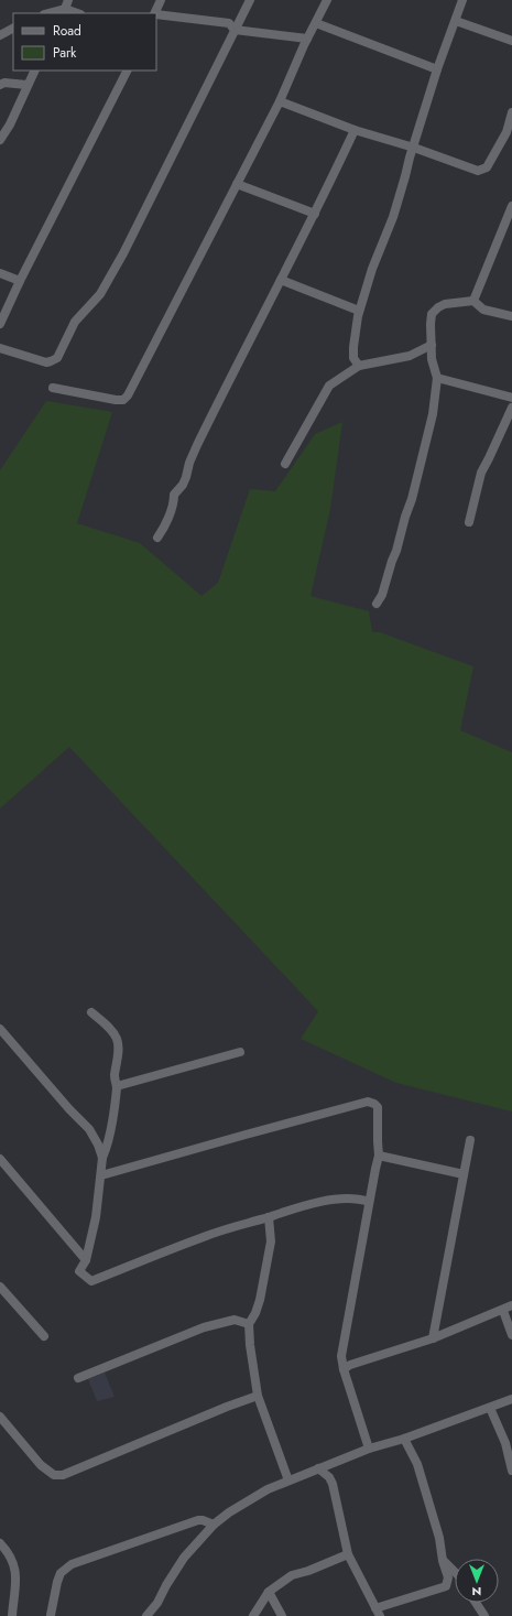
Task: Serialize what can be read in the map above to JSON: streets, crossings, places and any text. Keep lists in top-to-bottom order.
{
  "legend": ["Road", "Park"],
  "north": "bottom"
}
